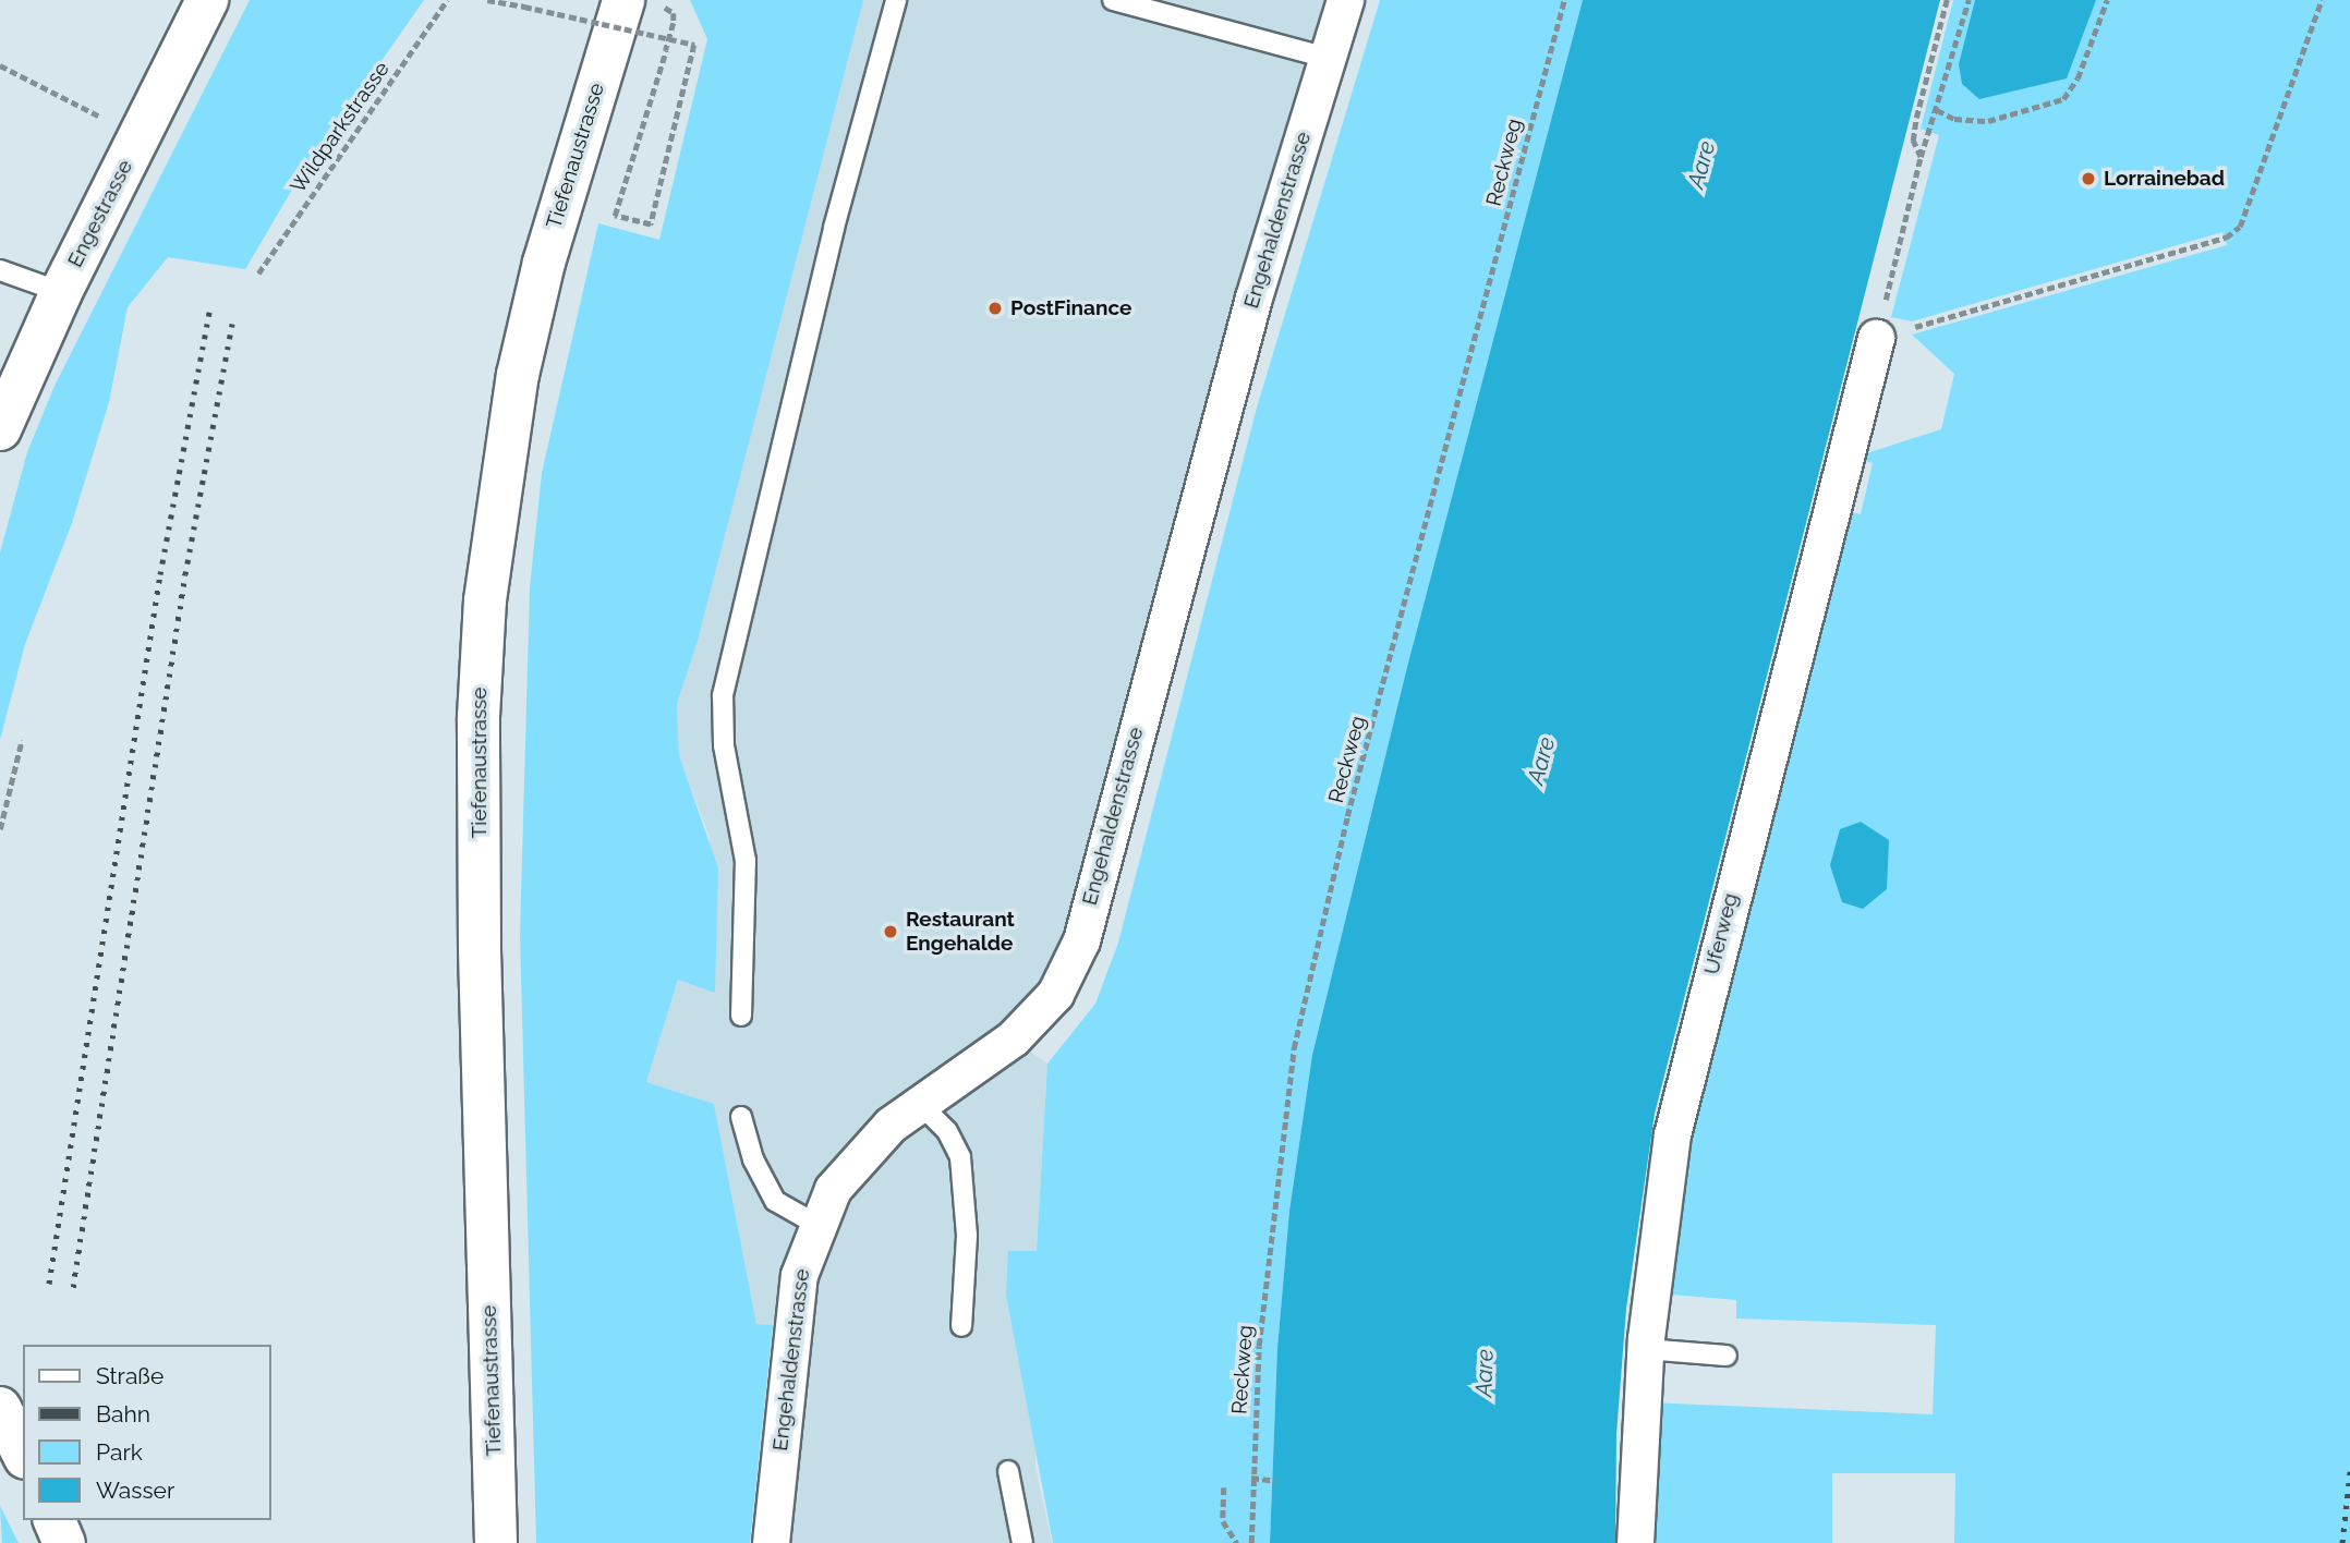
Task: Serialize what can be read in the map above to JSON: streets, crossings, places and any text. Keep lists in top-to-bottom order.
{
  "streets": {
    "main road": ["Tiefenaustrasse", "Engestrasse"],
    "street": ["Engehaldenstrasse", "Uferweg"],
    "path": ["Wildparkstrasse", "Reckweg"]
  },
  "water": ["Aare"],
  "places": ["Lorrainebad", "PostFinance", "Restaurant Engehalde"],
  "legend": [
    "Straße",
    "Bahn",
    "Park",
    "Wasser"
  ]
}
